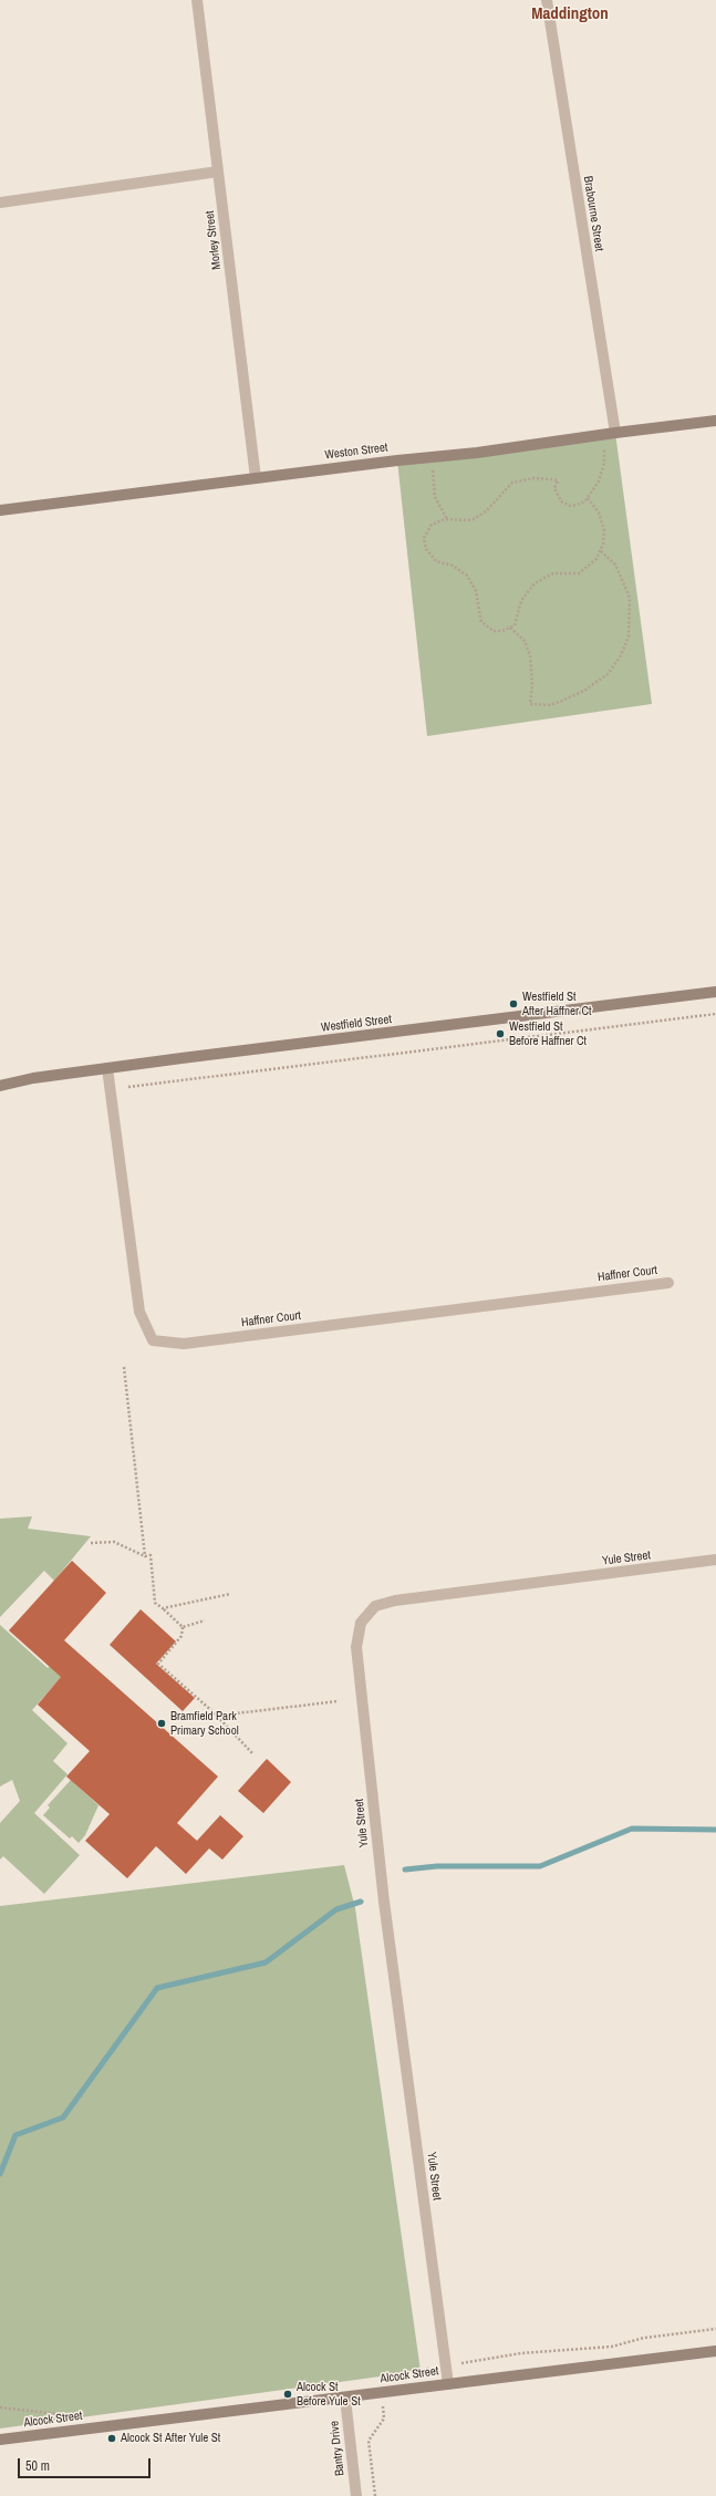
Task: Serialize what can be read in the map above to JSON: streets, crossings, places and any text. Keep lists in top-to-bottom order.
{
  "streets": {
    "main road": ["Weston Street", "Westfield Street", "Alcock Street"],
    "street": [
      "Brabourne Street",
      "Morley Street",
      "Haffner Court",
      "Yule Street",
      "Bantry Drive"
    ]
  },
  "crossings": [
    ["Brabourne Street", "Weston Street"],
    ["Morley Street", "Weston Street"],
    ["Westfield Street", "Haffner Court"],
    ["Yule Street", "Alcock Street"],
    ["Alcock Street", "Bantry Drive"]
  ],
  "districts": ["Maddington"],
  "places": [
    "Westfield St After Haffner Ct",
    "Westfield St Before Haffner Ct",
    "Bramfield Park Primary School",
    "Alcock St Before Yule St",
    "Alcock St After Yule St"
  ],
  "scale_bar": "50 m"
}
